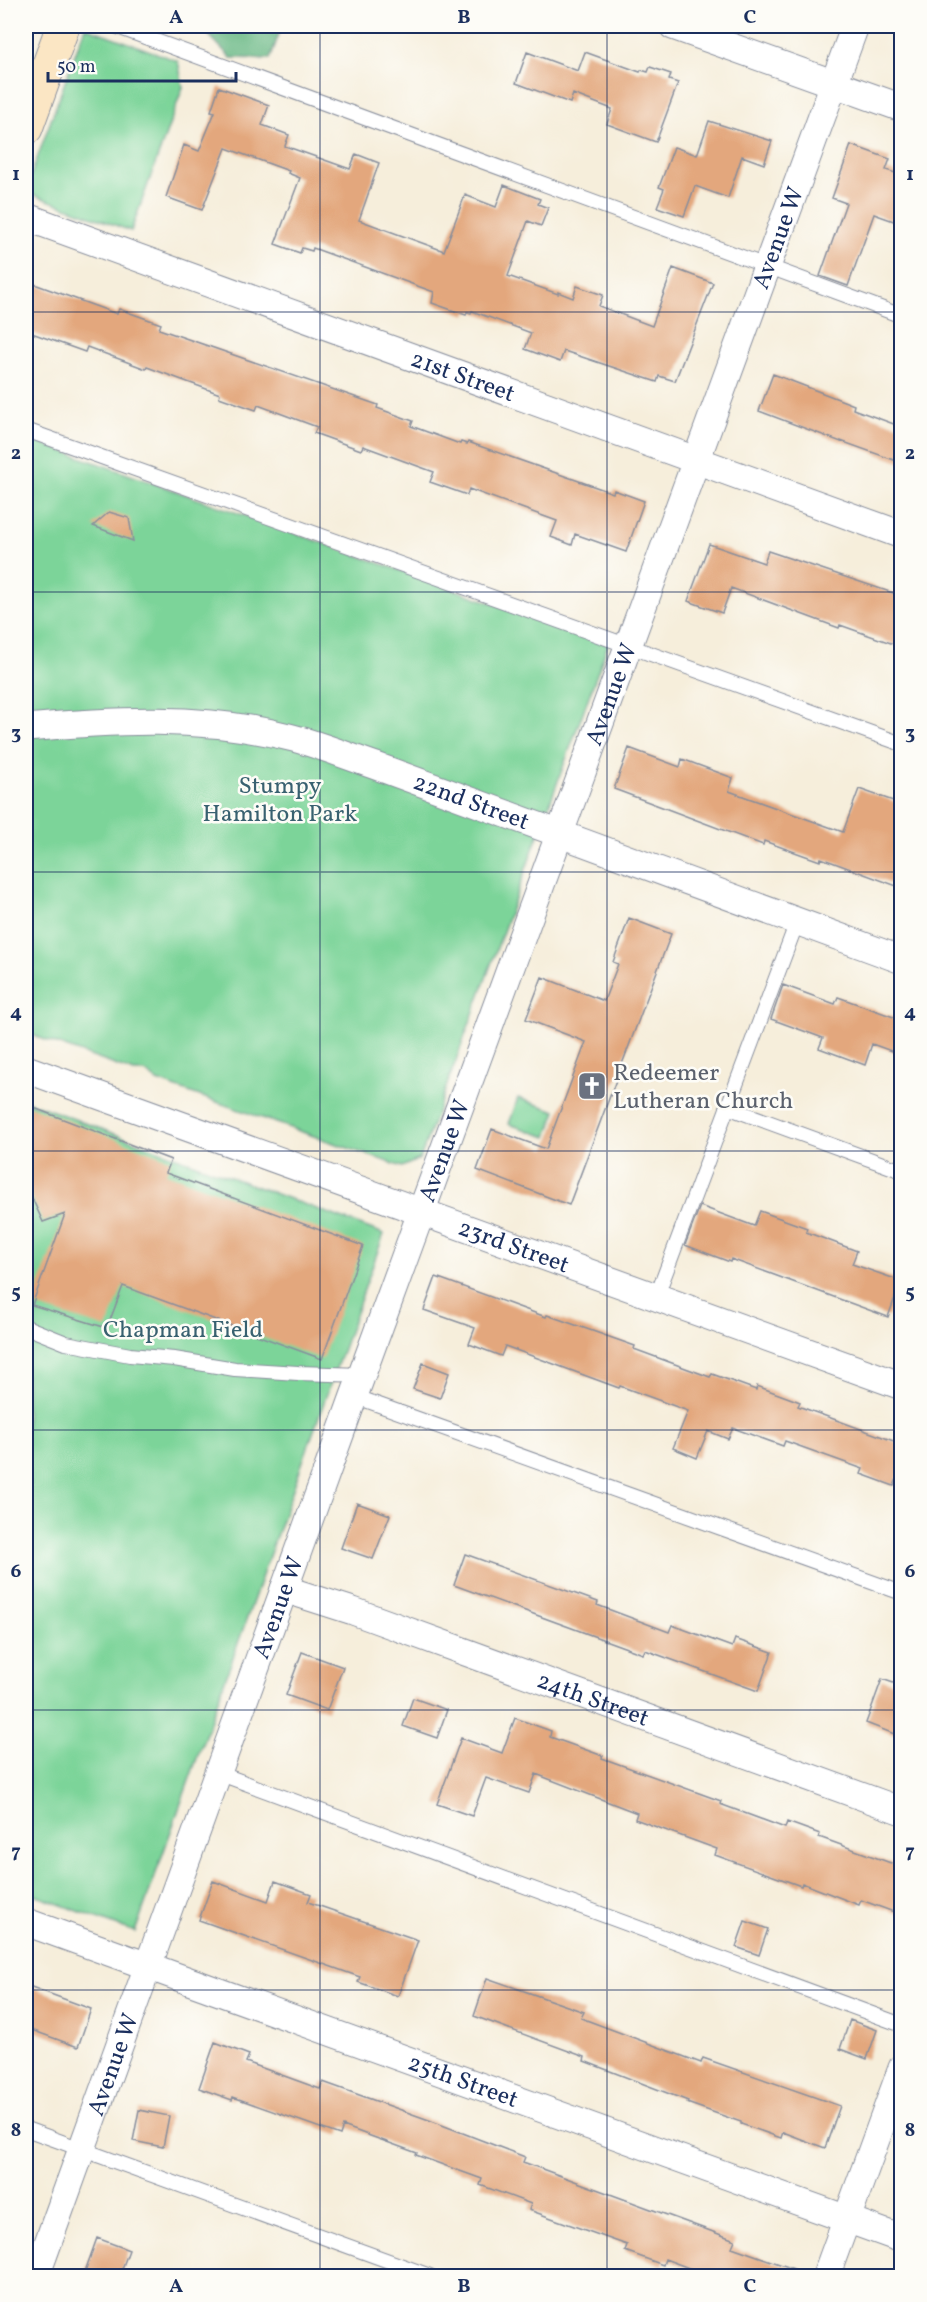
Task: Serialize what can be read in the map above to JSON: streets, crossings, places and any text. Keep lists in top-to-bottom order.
{
  "streets": {
    "street": [
      "Avenue W",
      "21st Street",
      "22nd Street",
      "23rd Street",
      "24th Street",
      "25th Street"
    ]
  },
  "crossings": [
    ["Avenue W", "21st Street"],
    ["Avenue W", "22nd Street"],
    ["Avenue W", "23rd Street"],
    ["Avenue W", "24th Street"],
    ["Avenue W", "25th Street"]
  ],
  "parks": ["Stumpy Hamilton Park", "Chapman Field"],
  "places": {
    "church": ["Redeemer Lutheran Church"]
  },
  "scale_bar": "50 m",
  "grid": {
    "columns": ["A", "B", "C"],
    "rows": [
      "1",
      "2",
      "3",
      "4",
      "5",
      "6",
      "7",
      "8"
    ]
  }
}
